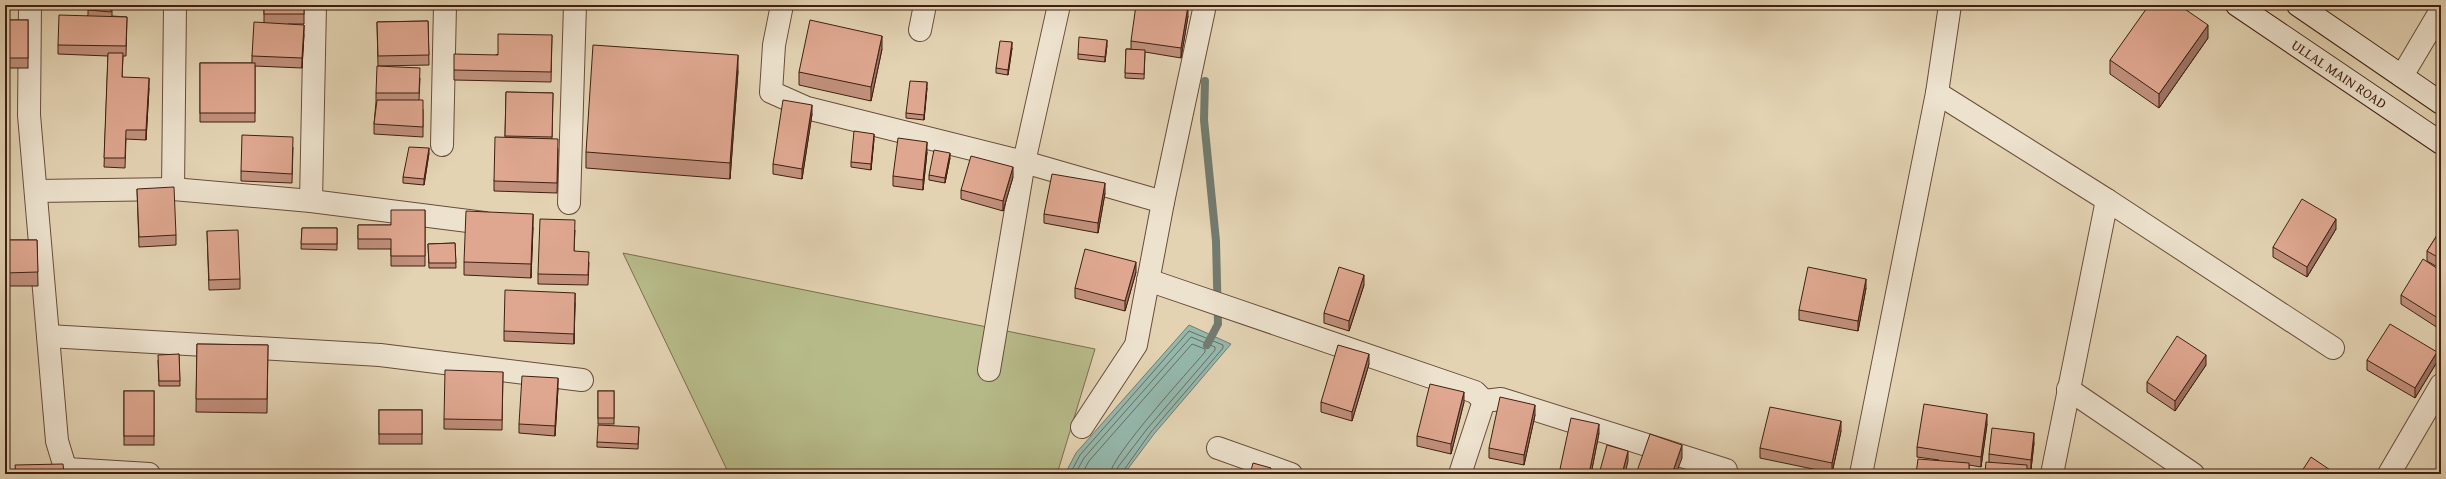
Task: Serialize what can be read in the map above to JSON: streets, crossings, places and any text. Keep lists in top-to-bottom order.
{
  "streets": {
    "street": ["ULLAL MAIN ROAD"]
  }
}
